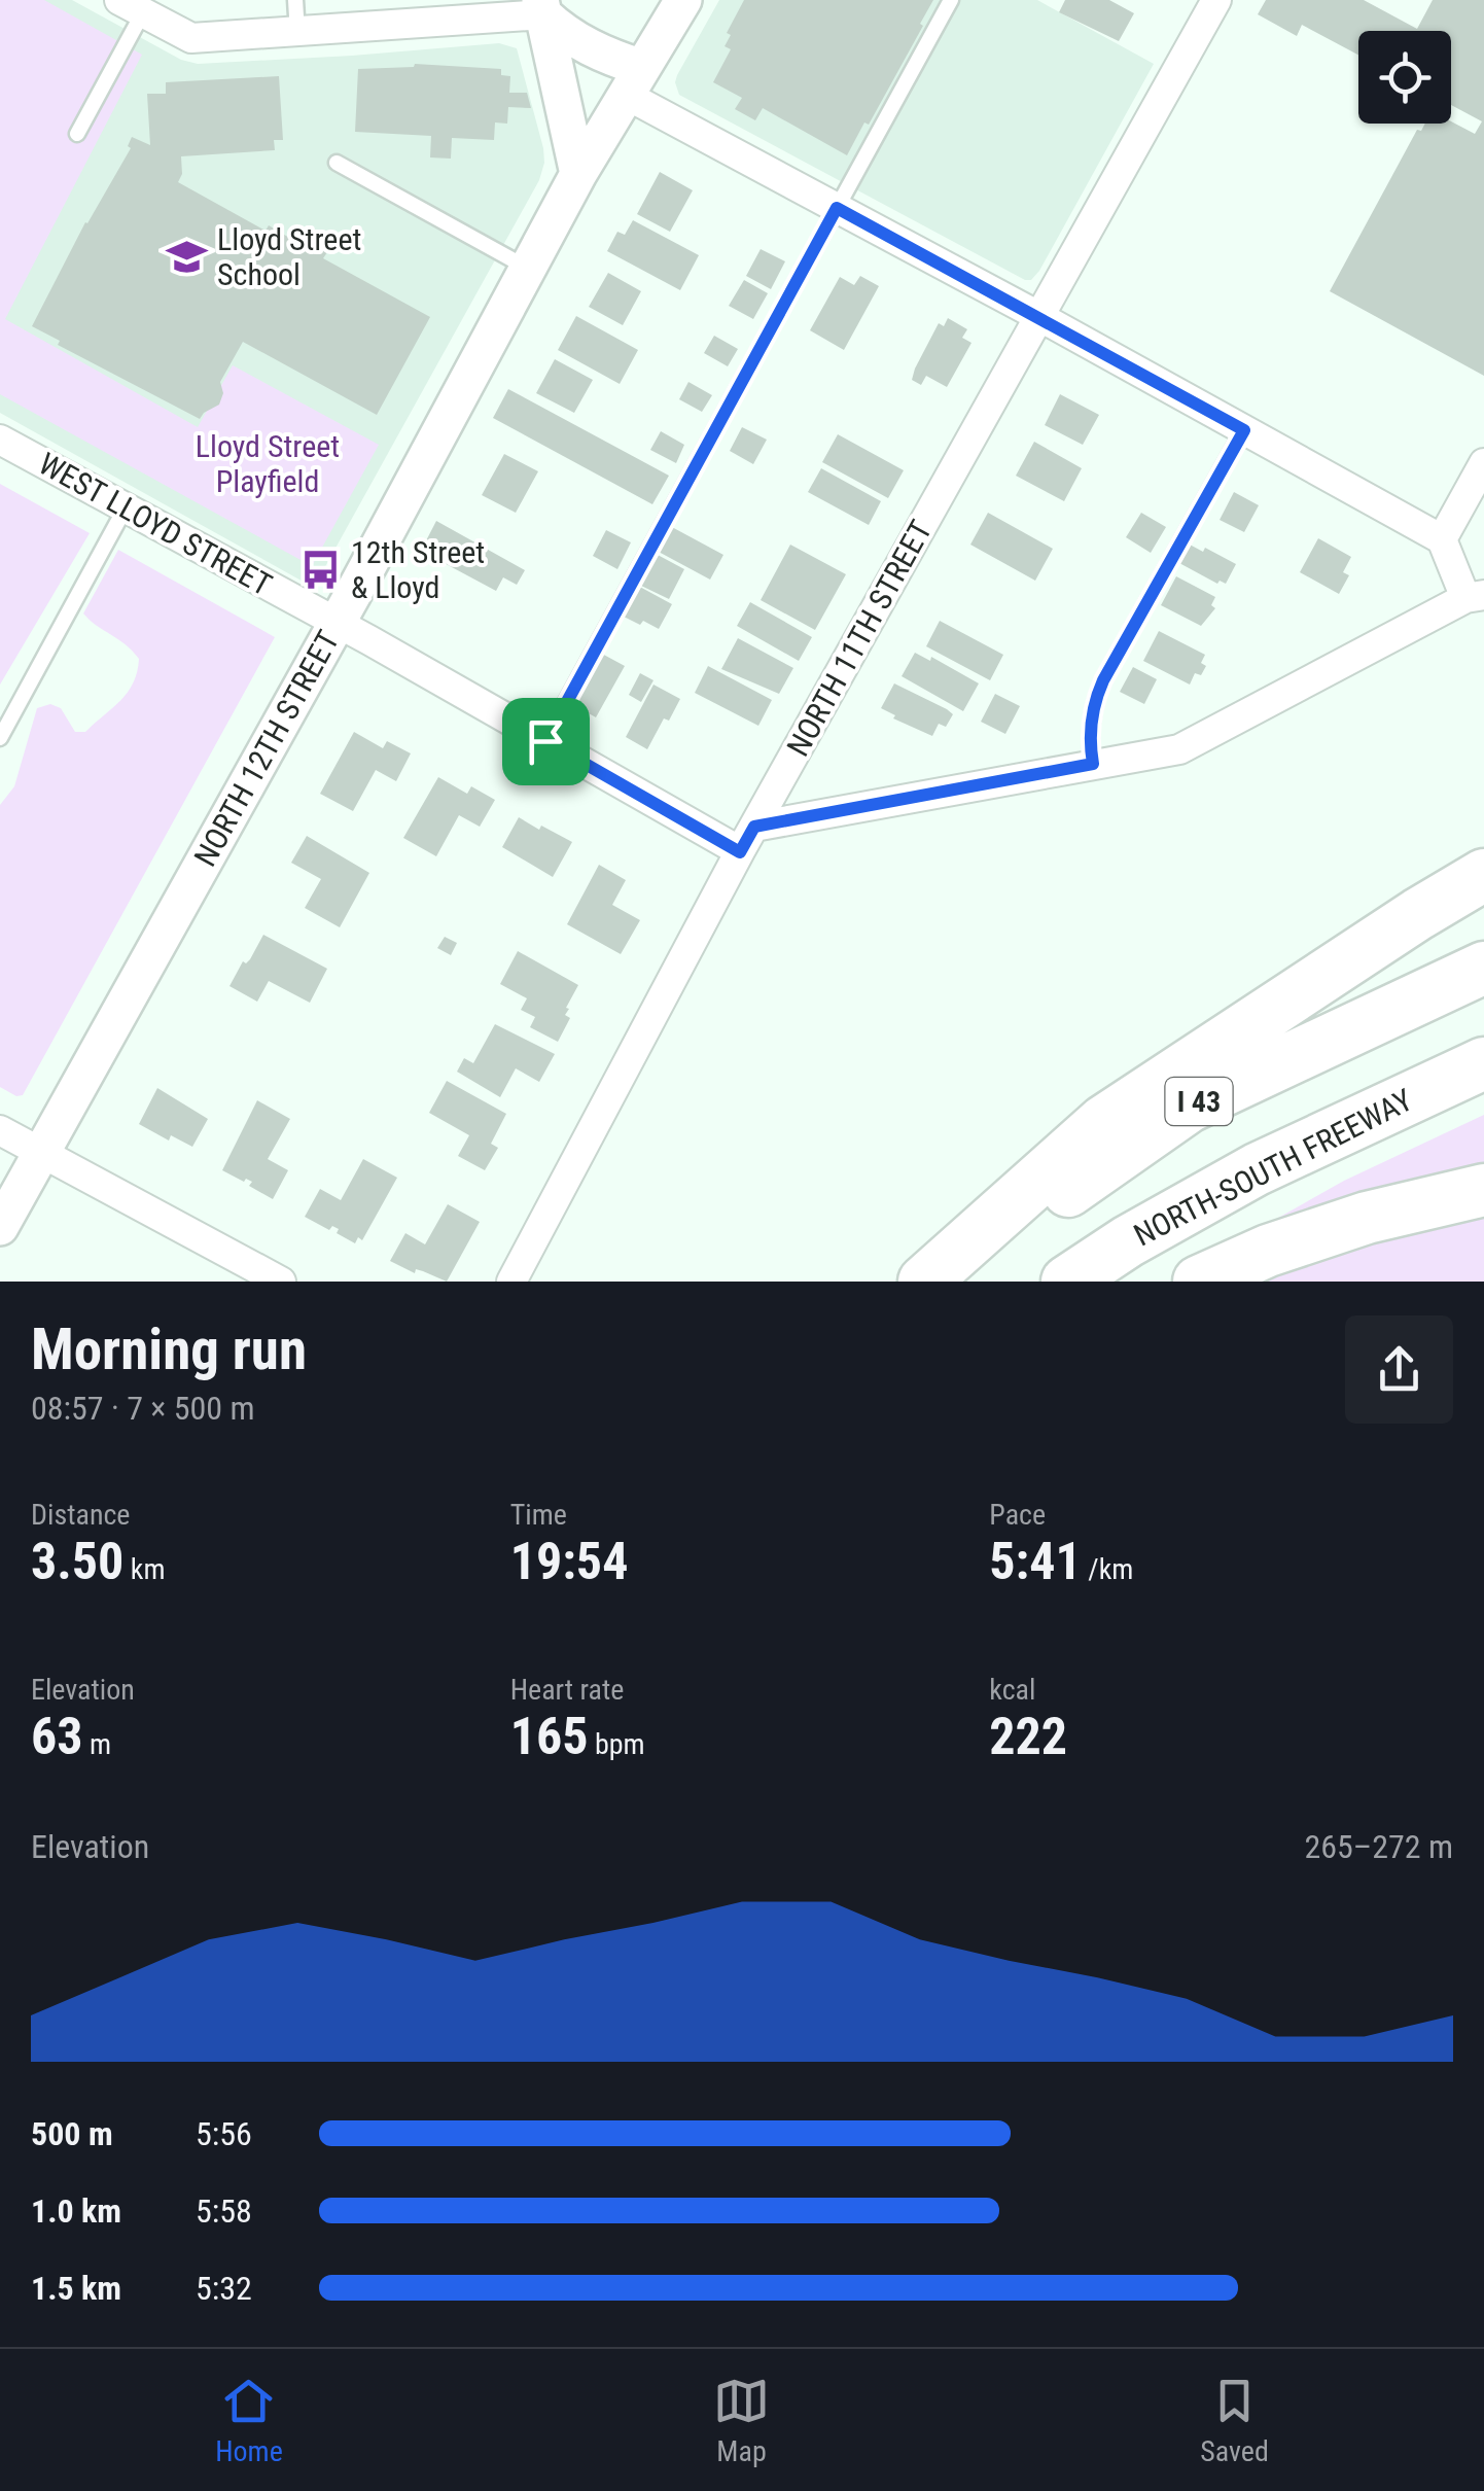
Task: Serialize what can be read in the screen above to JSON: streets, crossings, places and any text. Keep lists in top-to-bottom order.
{
  "streets": {
    "highway": ["I 43", "NORTH-SOUTH FREEWAY"],
    "street": ["WEST LLOYD STREET", "NORTH 11TH STREET", "NORTH 12TH STREET"]
  },
  "crossings": [
    ["WEST LLOYD STREET", "NORTH 11TH STREET"],
    ["WEST LLOYD STREET", "NORTH 12TH STREET"]
  ],
  "parks": ["Lloyd Street Playfield"],
  "places": {
    "school or university": ["Lloyd Street School"],
    "bus stop": ["12th Street & Lloyd"]
  },
  "page": {
    "heading": ["Morning run", "08:57 · 7 × 500 m"],
    "stats": [
      ["Distance", "3.50 km"],
      ["Time", "19:54"],
      ["Pace", "5:41 /km"],
      ["Elevation", "63 m"],
      ["Heart rate", "165 bpm"],
      ["kcal", "222"]
    ],
    "chart": ["Elevation", "265–272 m"],
    "list": [
      {
        "name": "500 m",
        "note": "5:56"
      },
      {
        "name": "1.0 km",
        "note": "5:58"
      },
      {
        "name": "1.5 km",
        "note": "5:32"
      }
    ],
    "tabs": ["Home", "Map", "Saved"]
  }
}
